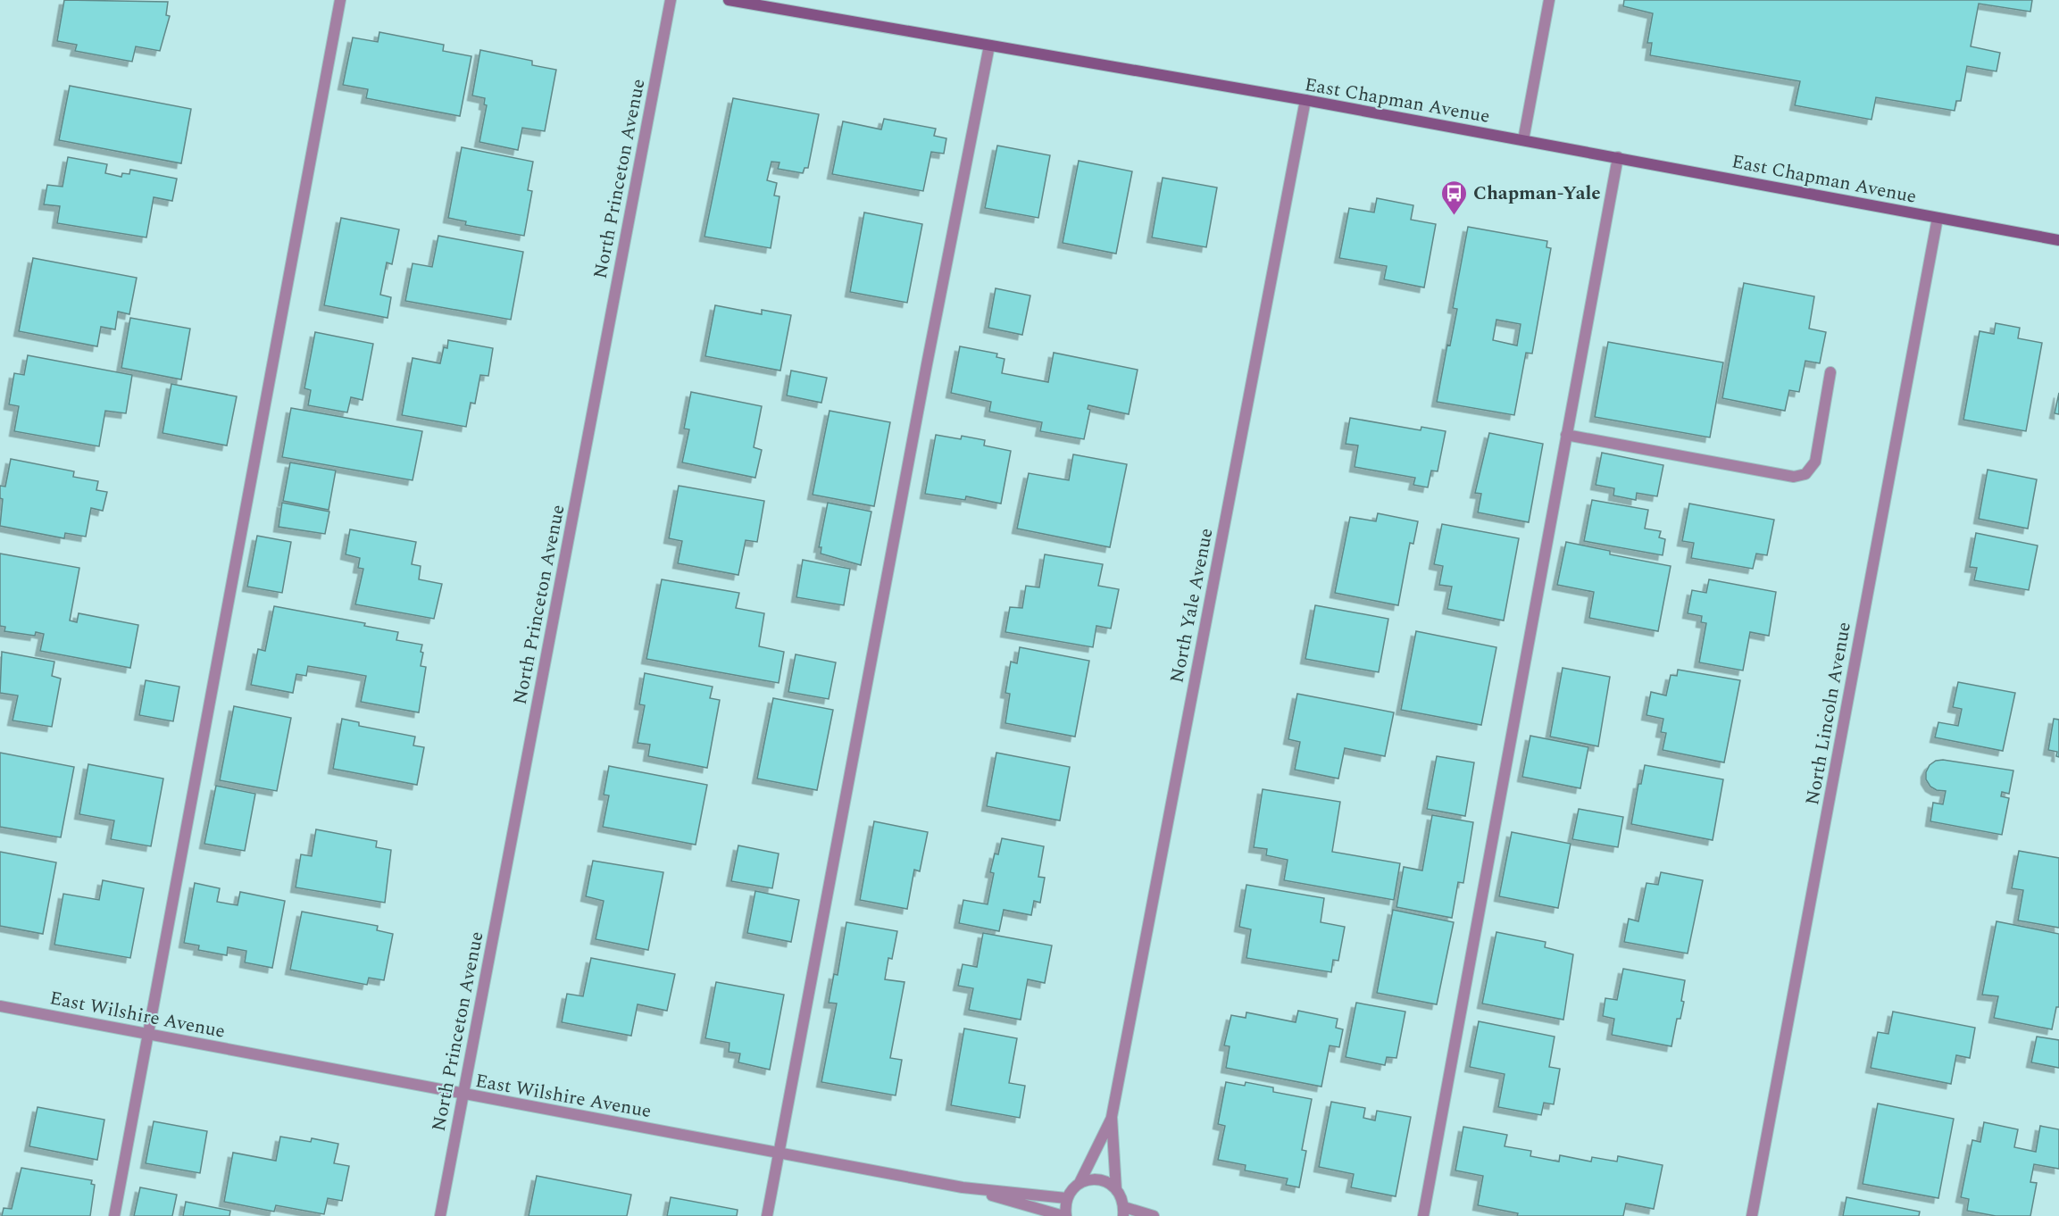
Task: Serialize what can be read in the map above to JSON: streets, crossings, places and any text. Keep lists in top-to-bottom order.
{
  "streets": {
    "main road": ["East Chapman Avenue"],
    "street": [
      "North Princeton Avenue",
      "North Yale Avenue",
      "North Lincoln Avenue",
      "East Wilshire Avenue"
    ]
  },
  "crossings": [
    ["East Chapman Avenue", "North Yale Avenue"],
    ["East Chapman Avenue", "North Lincoln Avenue"],
    ["North Princeton Avenue", "East Wilshire Avenue"],
    ["North Yale Avenue", "East Wilshire Avenue"]
  ],
  "places": {
    "bus stop": ["Chapman-Yale"]
  }
}
